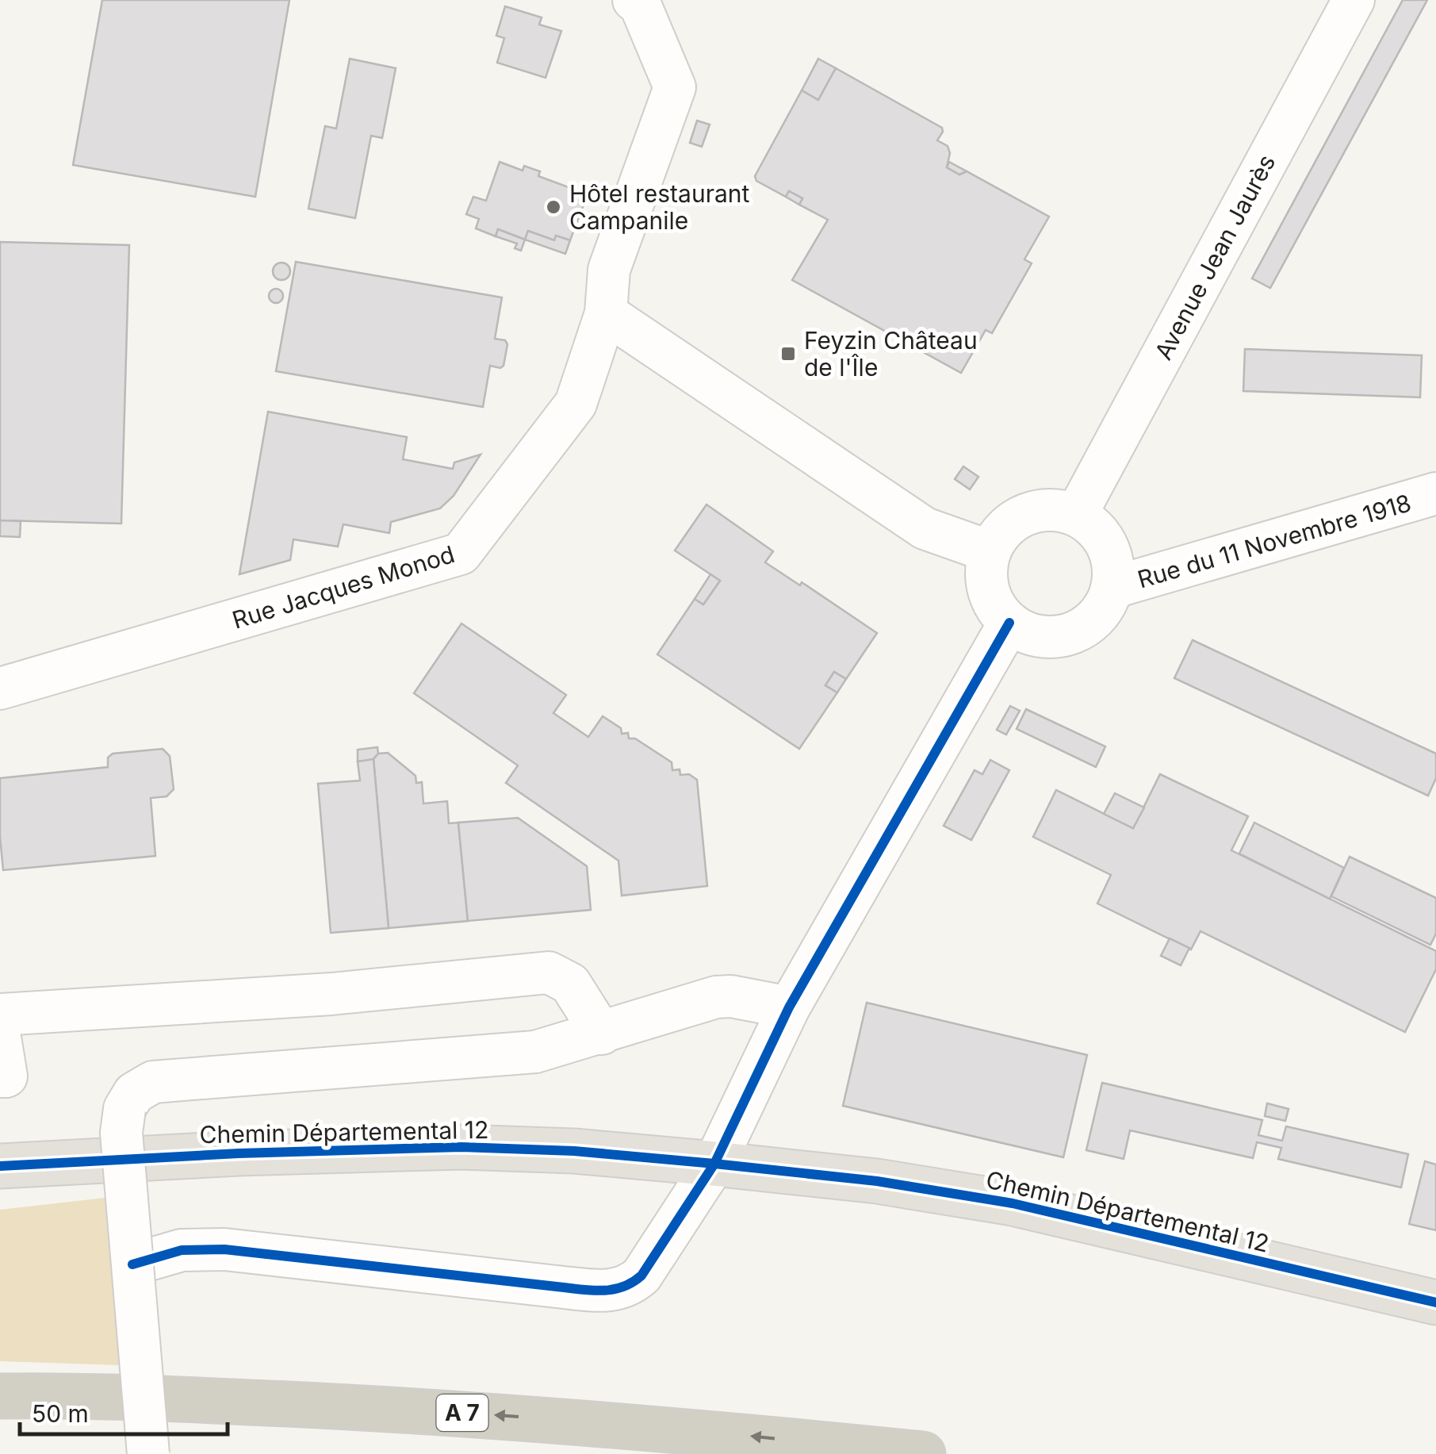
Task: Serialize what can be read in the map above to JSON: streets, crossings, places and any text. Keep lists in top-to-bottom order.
{
  "streets": {
    "highway": ["A 7"],
    "main road": ["Chemin Départemental 12"],
    "street": ["Avenue Jean Jaurès", "Rue du 11 Novembre 1918", "Rue Jacques Monod"]
  },
  "crossings": [
    ["Avenue Jean Jaurès", "Rue du 11 Novembre 1918"]
  ],
  "places": {
    "other": ["Hôtel restaurant Campanile"],
    "transit": ["Feyzin Château de l'Île"]
  },
  "scale_bar": "50 m"
}
